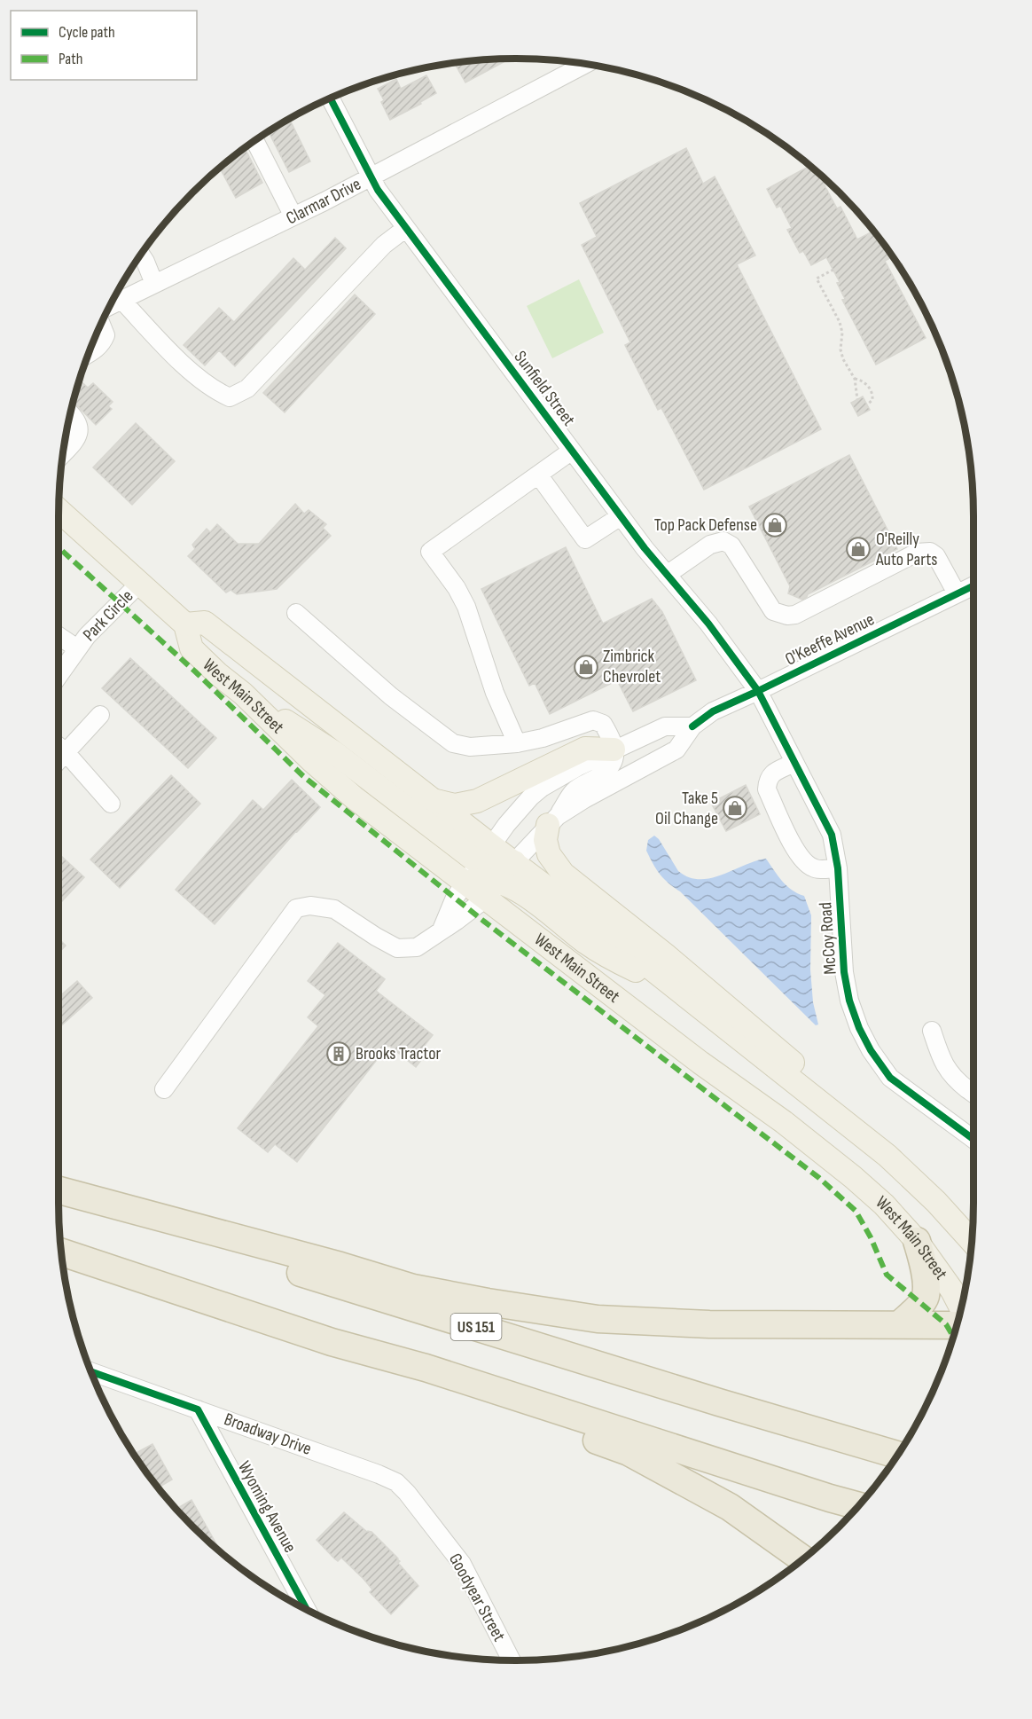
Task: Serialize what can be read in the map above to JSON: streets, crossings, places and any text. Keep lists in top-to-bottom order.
{
  "streets": {
    "highway": ["US 151"],
    "main road": ["West Main Street"],
    "street": [
      "Clarmar Drive",
      "Sunfield Street",
      "Park Circle",
      "O'Keeffe Avenue",
      "McCoy Road",
      "Broadway Drive",
      "Wyoming Avenue",
      "Goodyear Street"
    ]
  },
  "crossings": [
    ["Clarmar Drive", "Sunfield Street"],
    ["Sunfield Street", "O'Keeffe Avenue"],
    ["Sunfield Street", "McCoy Road"],
    ["O'Keeffe Avenue", "West Main Street"],
    ["O'Keeffe Avenue", "McCoy Road"],
    ["Broadway Drive", "Wyoming Avenue"],
    ["Broadway Drive", "Goodyear Street"]
  ],
  "places": {
    "shop": [
      "Top Pack Defense",
      "O'Reilly Auto Parts",
      "Zimbrick Chevrolet",
      "Take 5 Oil Change"
    ],
    "building": ["Brooks Tractor"]
  },
  "legend": ["Cycle path", "Path"]
}
